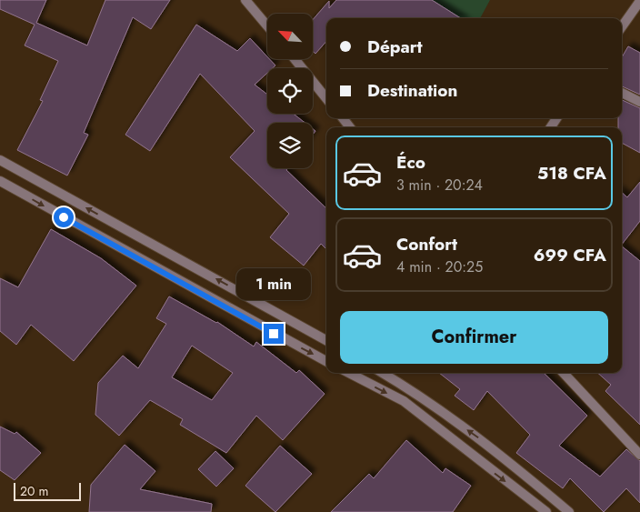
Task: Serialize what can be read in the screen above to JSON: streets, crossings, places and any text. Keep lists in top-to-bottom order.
{
  "scale_bar": "20 m",
  "north": "top left",
  "page": {
    "banner": ["Départ", "Destination"],
    "list": [
      {
        "name": "Éco",
        "note": "3 min · 20:24",
        "value": "518 CFA"
      },
      {
        "name": "Confort",
        "note": "4 min · 20:25",
        "value": "699 CFA"
      }
    ],
    "bubble": "1 min",
    "buttons": "Confirmer",
    "scale": "20 m"
  }
}
